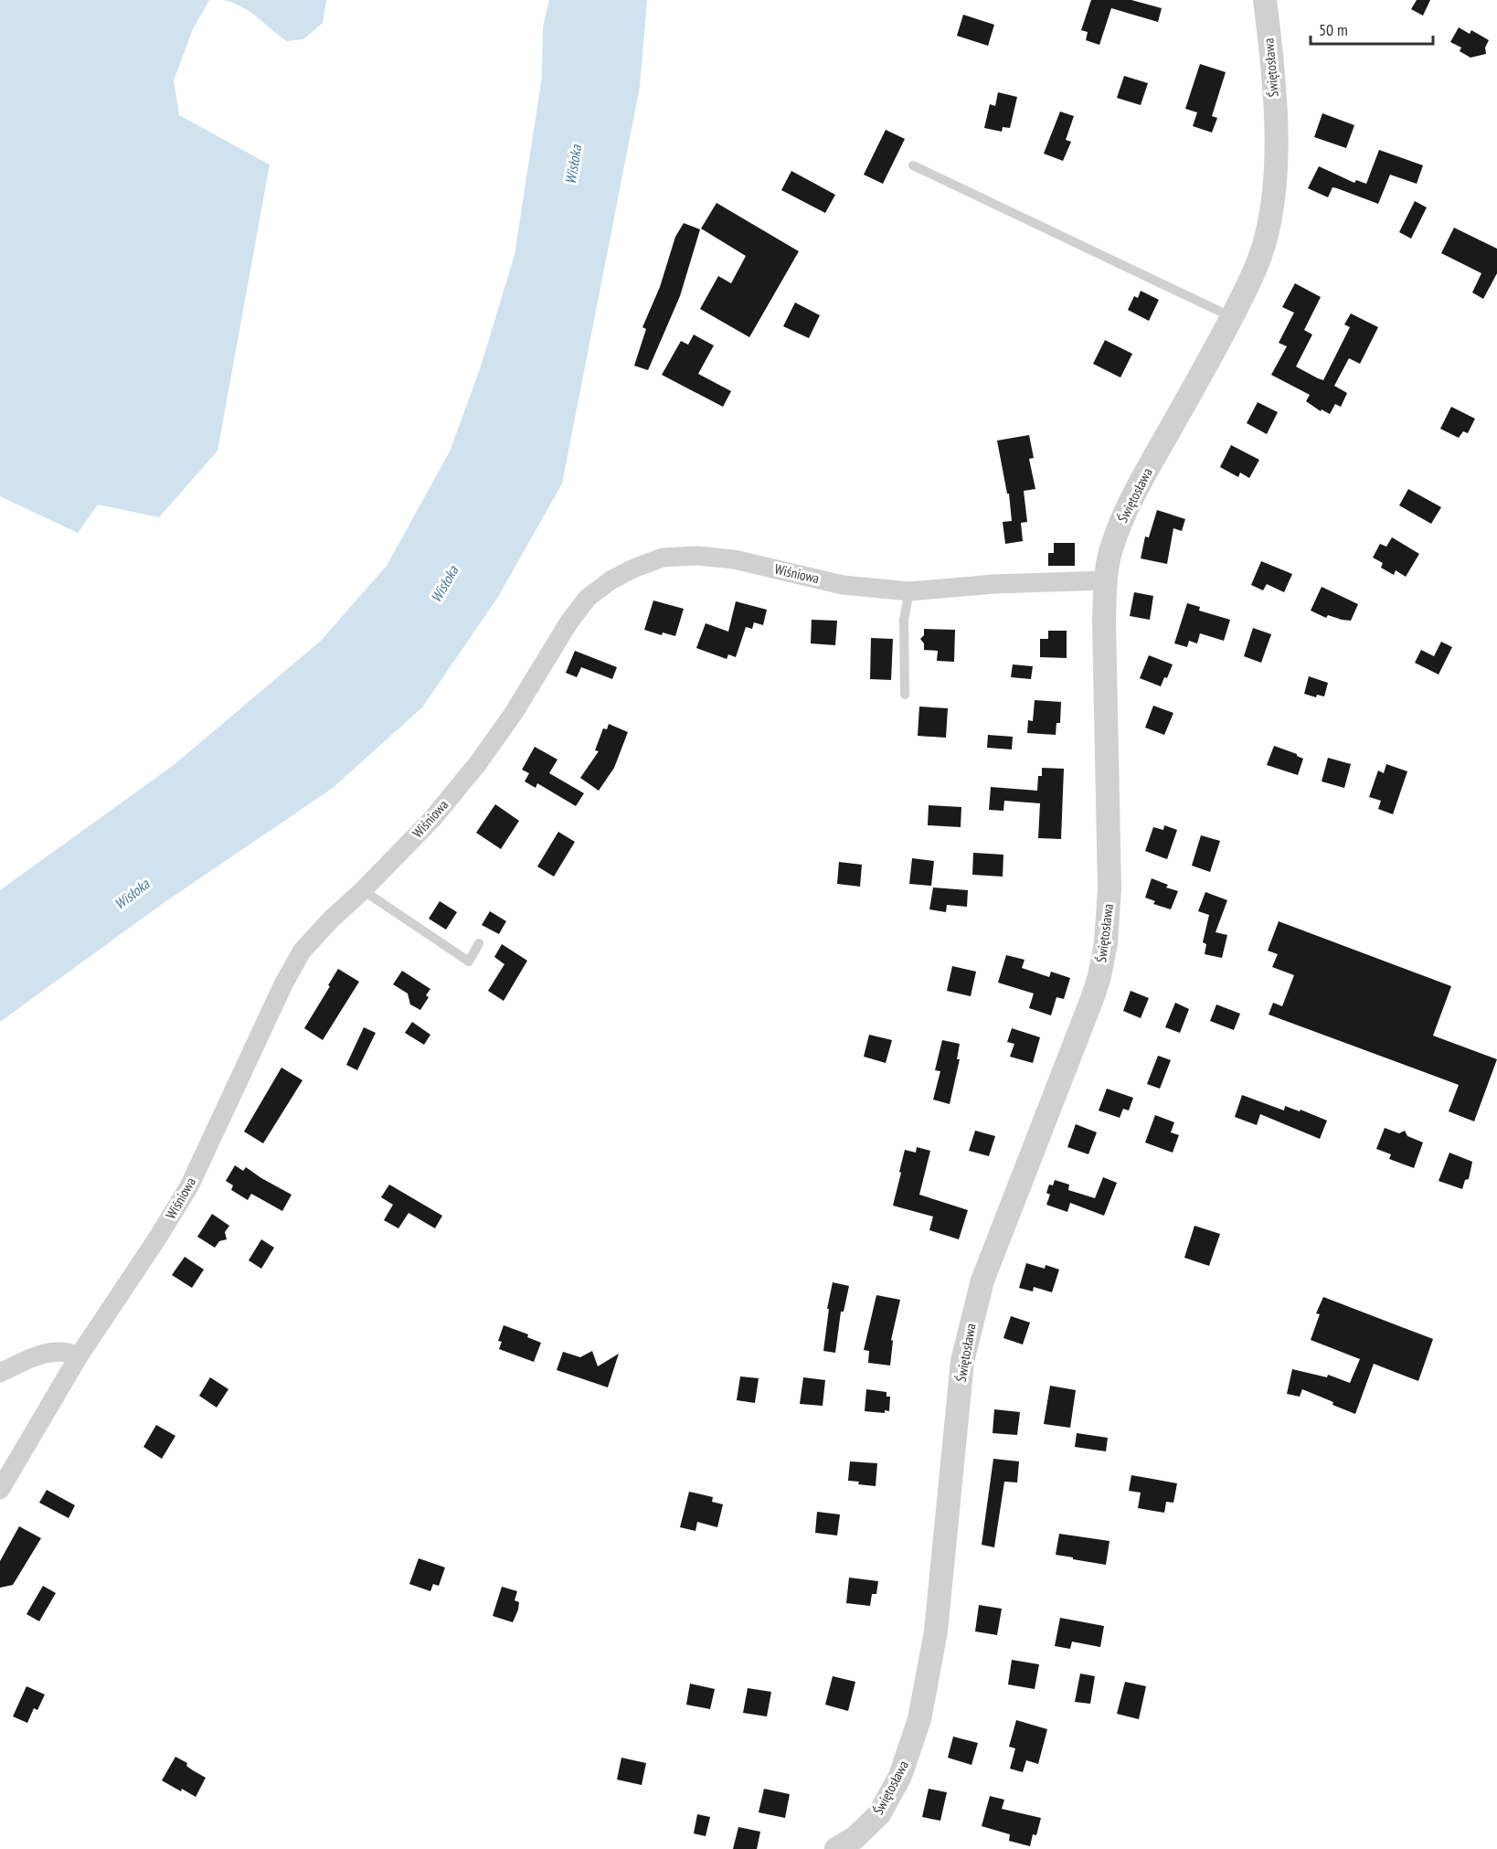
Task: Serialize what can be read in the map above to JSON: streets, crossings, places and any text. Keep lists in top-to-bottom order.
{
  "streets": {
    "street": ["Świętosława", "Wiśniowa"]
  },
  "crossings": [
    ["Świętosława", "Wiśniowa"]
  ],
  "water": ["Wisłoka"],
  "scale_bar": "50 m"
}
